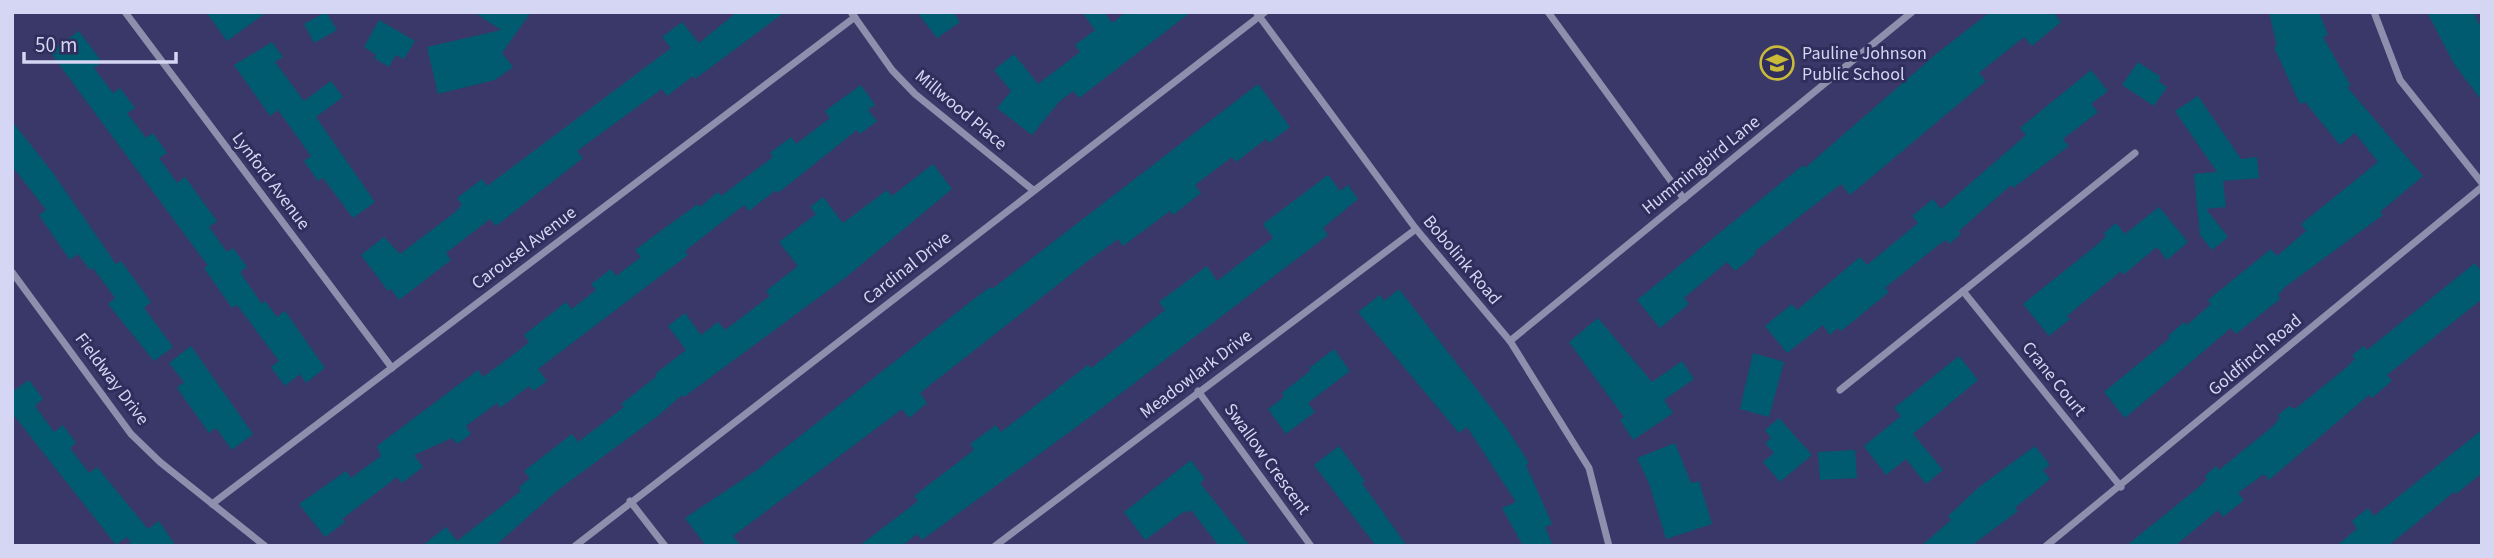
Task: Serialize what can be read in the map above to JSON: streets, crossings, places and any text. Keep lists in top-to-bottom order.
{
  "streets": {
    "street": [
      "Millwood Place",
      "Hummingbird Lane",
      "Lynford Avenue",
      "Carousel Avenue",
      "Bobolink Road",
      "Cardinal Drive",
      "Goldfinch Road",
      "Meadowlark Drive",
      "Fieldway Drive",
      "Crane Court",
      "Swallow Crescent"
    ]
  },
  "crossings": [
    ["Millwood Place", "Carousel Avenue"],
    ["Millwood Place", "Cardinal Drive"],
    ["Hummingbird Lane", "Bobolink Road"],
    ["Lynford Avenue", "Carousel Avenue"],
    ["Carousel Avenue", "Fieldway Drive"],
    ["Bobolink Road", "Cardinal Drive"],
    ["Bobolink Road", "Meadowlark Drive"],
    ["Goldfinch Road", "Crane Court"],
    ["Meadowlark Drive", "Swallow Crescent"]
  ],
  "places": {
    "school or university": ["Pauline Johnson Public School"]
  },
  "scale_bar": "50 m"
}
